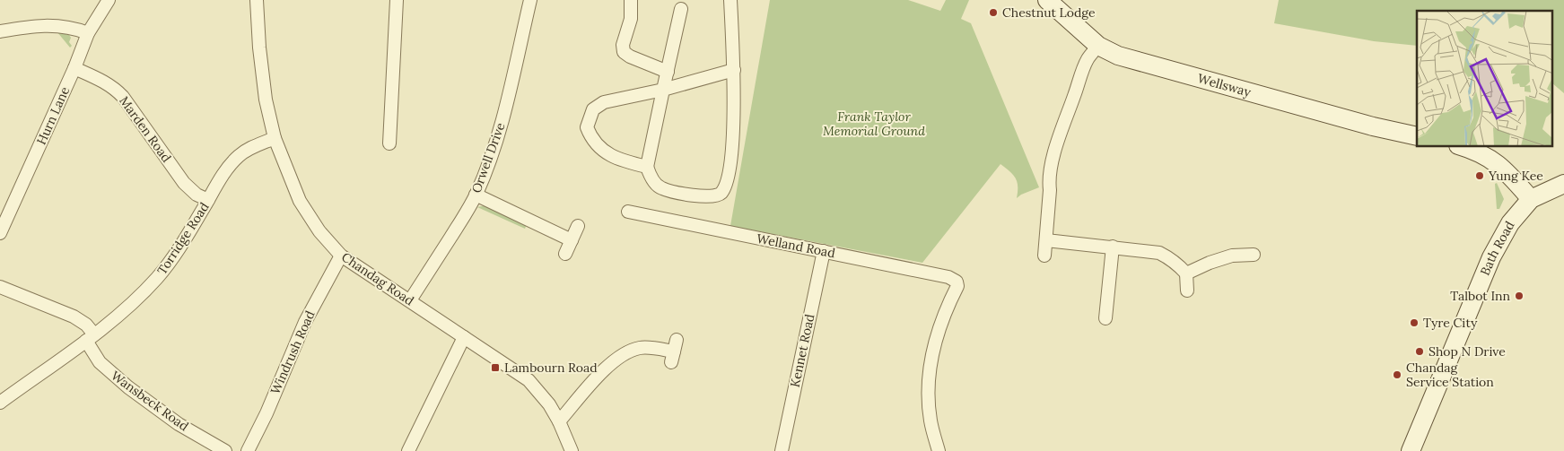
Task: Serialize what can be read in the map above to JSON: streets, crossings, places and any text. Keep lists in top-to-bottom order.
{
  "streets": {
    "main road": ["Wellsway", "Bath Road"],
    "street": [
      "Hurn Lane",
      "Marden Road",
      "Orwell Drive",
      "Torridge Road",
      "Welland Road",
      "Chandag Road",
      "Kennet Road",
      "Windrush Road",
      "Wansbeck Road"
    ]
  },
  "crossings": [
    ["Hurn Lane", "Marden Road"],
    ["Marden Road", "Torridge Road"],
    ["Orwell Drive", "Chandag Road"],
    ["Torridge Road", "Chandag Road"],
    ["Torridge Road", "Wansbeck Road"],
    ["Welland Road", "Kennet Road"],
    ["Chandag Road", "Windrush Road"]
  ],
  "parks": ["Frank Taylor Memorial Ground"],
  "places": {
    "other": [
      "Chestnut Lodge",
      "Yung Kee",
      "Talbot Inn",
      "Tyre City",
      "Shop N Drive",
      "Chandag Service Station"
    ],
    "transit": ["Lambourn Road"]
  }
}
